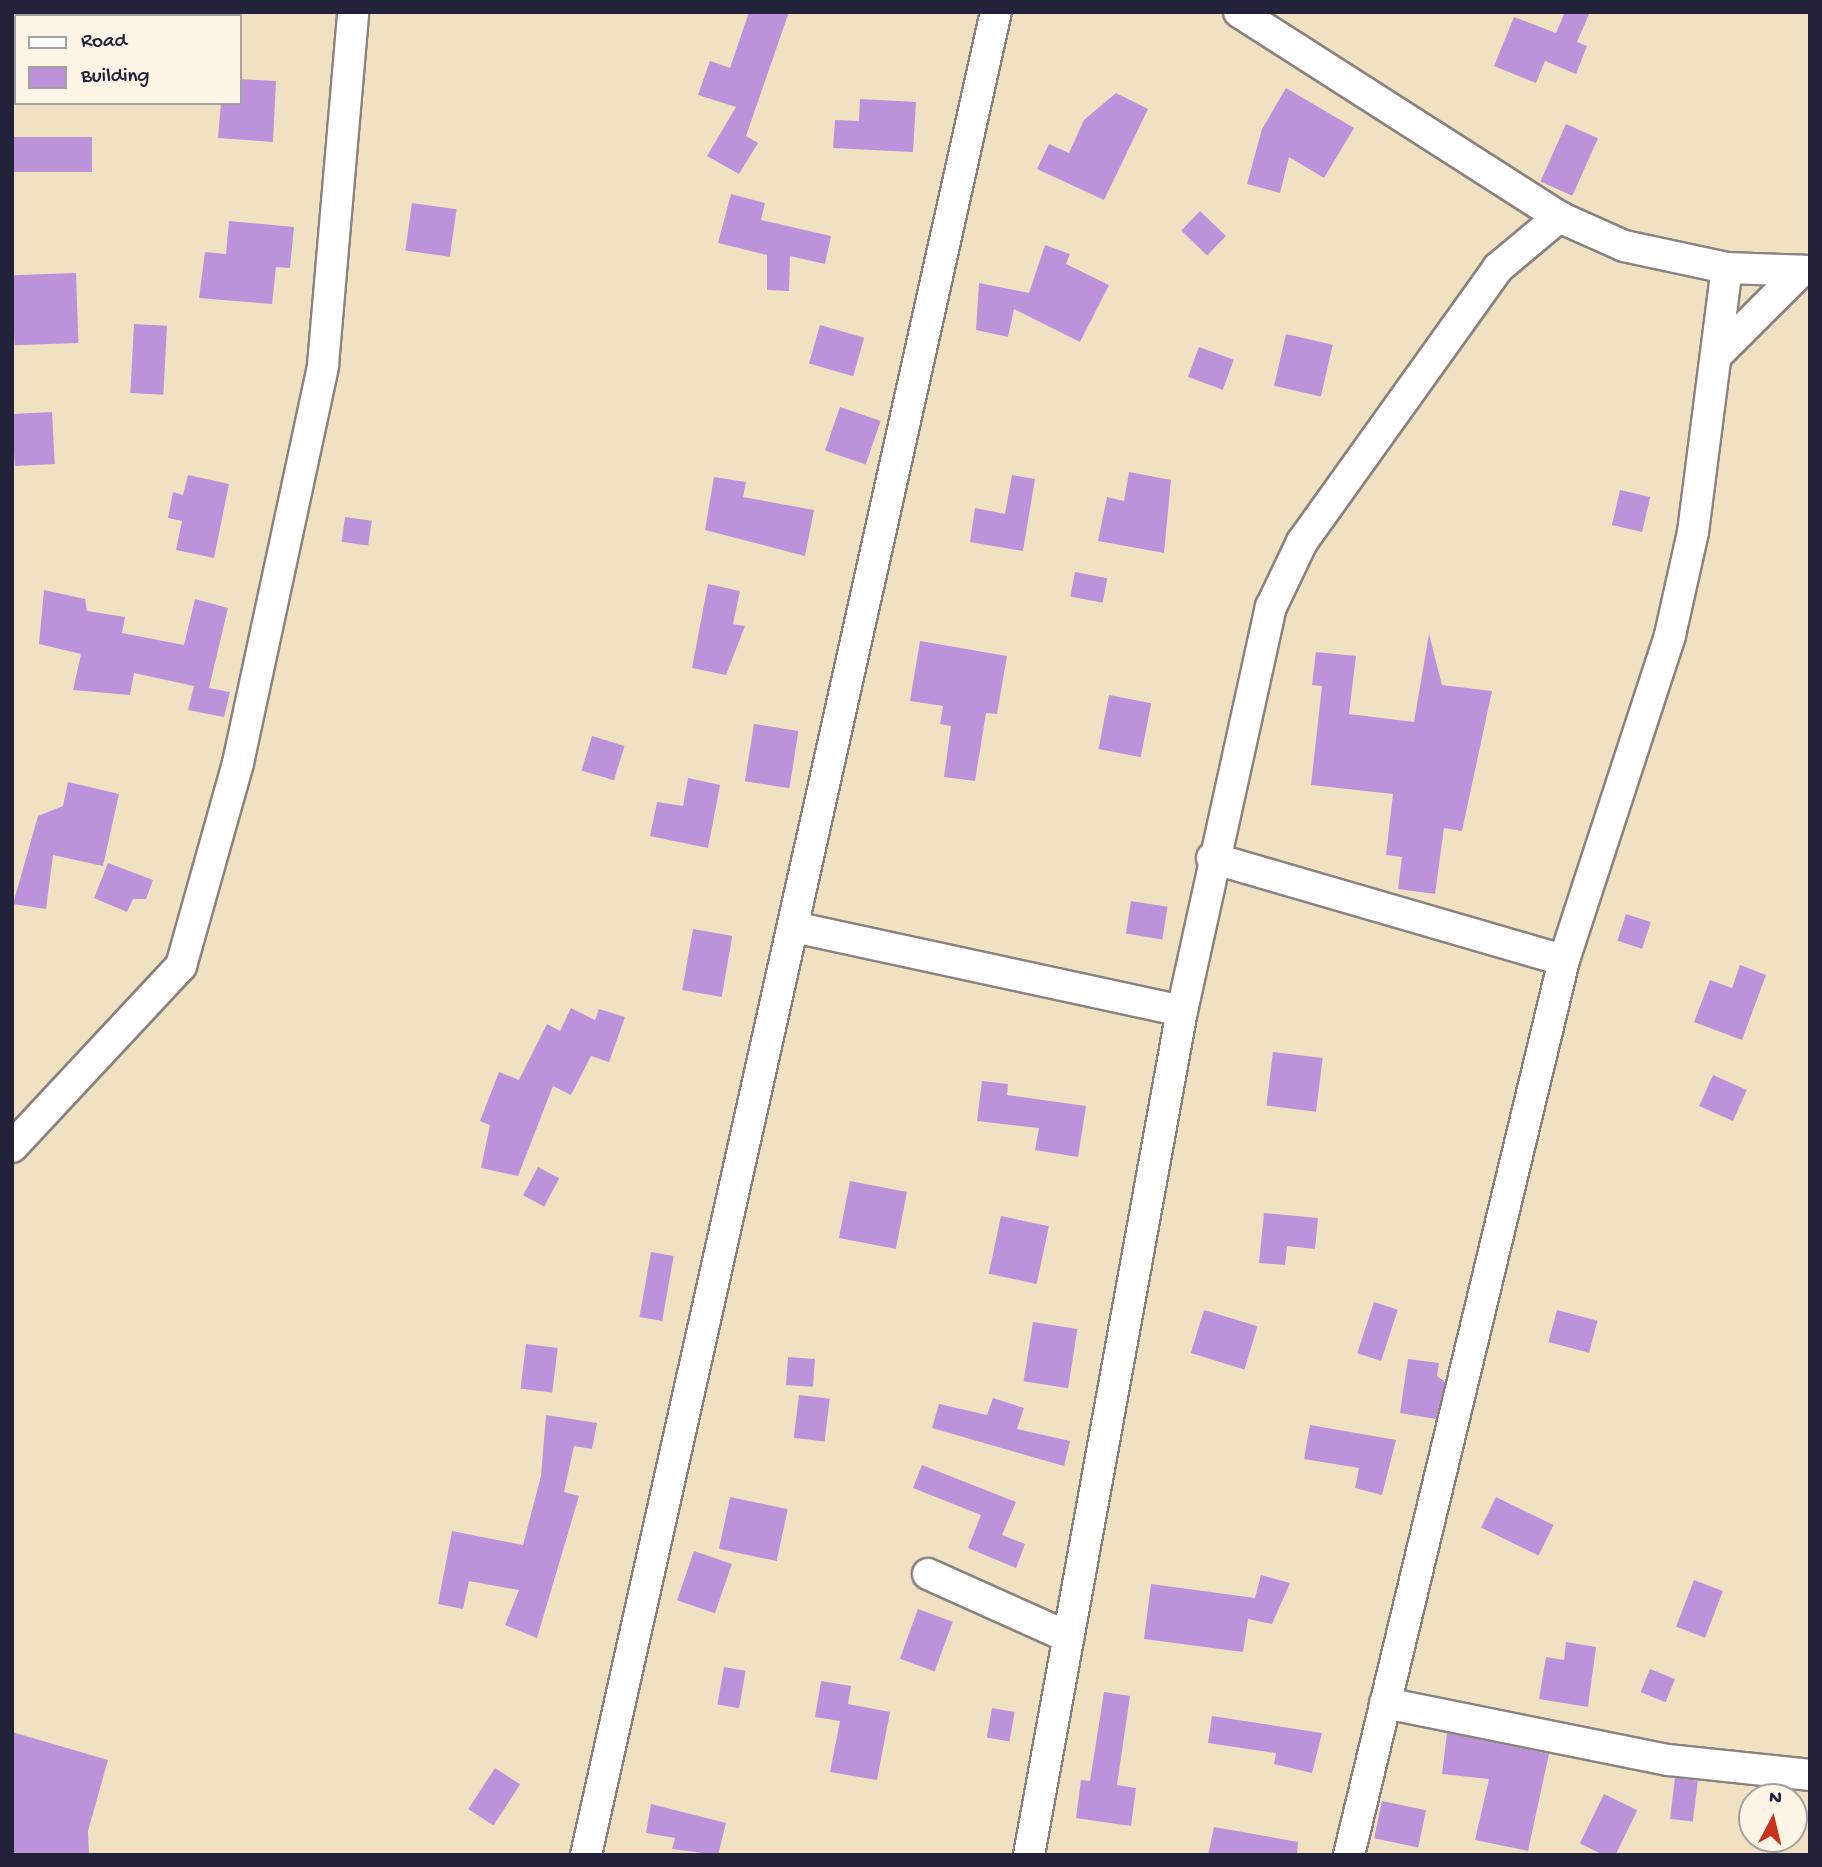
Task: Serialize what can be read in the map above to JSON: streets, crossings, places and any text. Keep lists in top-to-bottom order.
{
  "legend": ["Road", "Building"],
  "north": "top"
}
